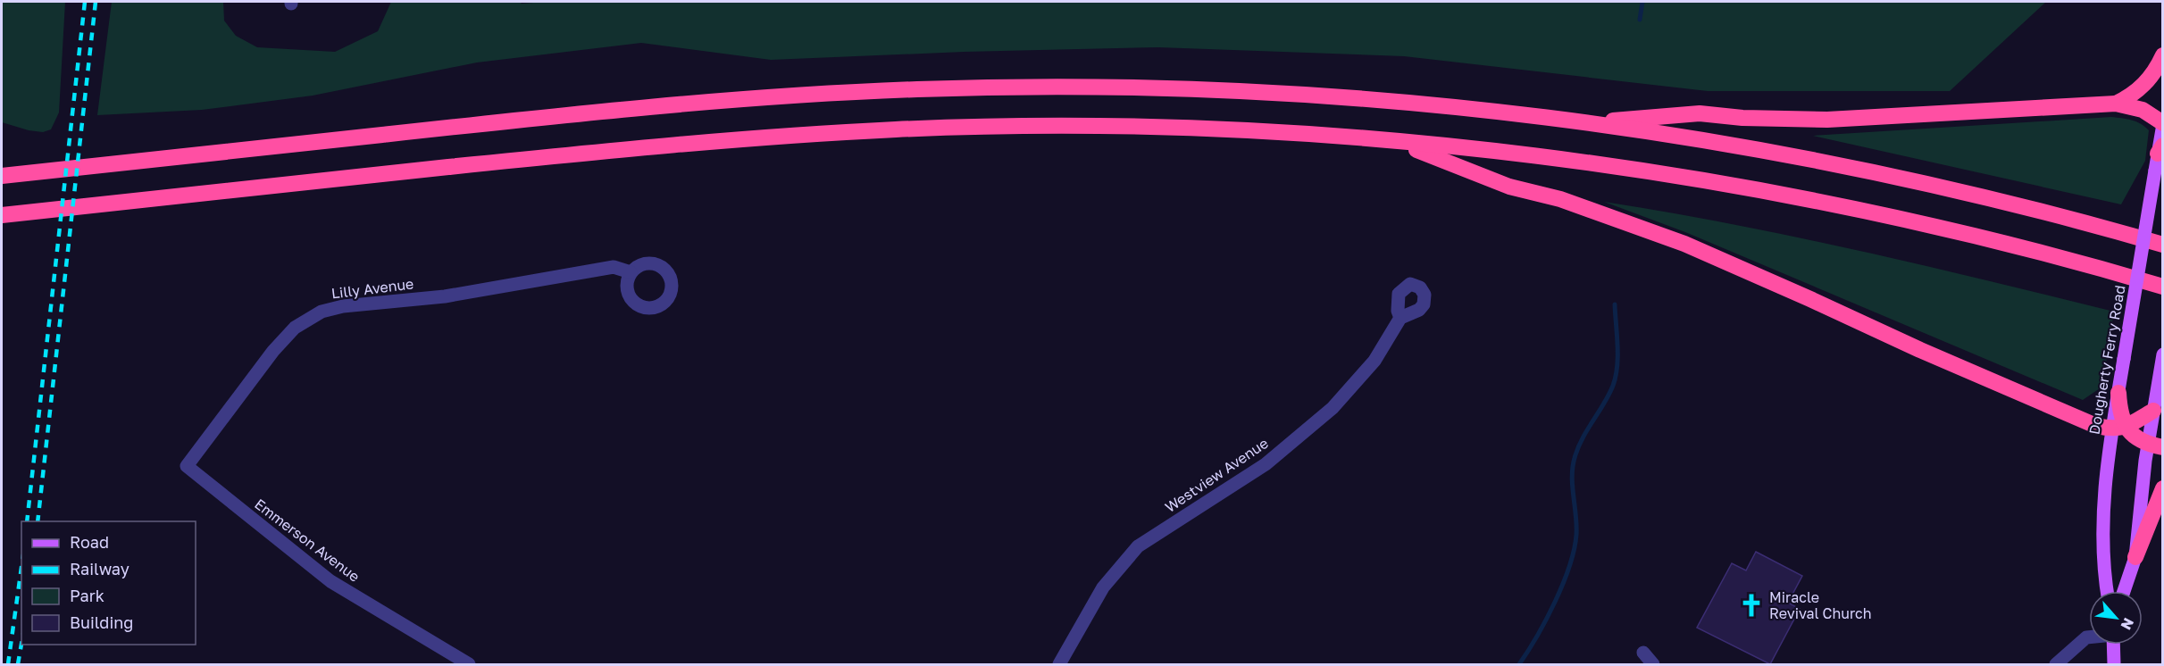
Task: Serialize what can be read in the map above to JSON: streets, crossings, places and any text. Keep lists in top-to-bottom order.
{
  "streets": {
    "main road": ["Dougherty Ferry Road"],
    "street": ["Lilly Avenue", "Westview Avenue", "Emmerson Avenue"]
  },
  "crossings": [
    ["Lilly Avenue", "Emmerson Avenue"]
  ],
  "places": {
    "church": ["Miracle Revival Church"]
  },
  "legend": [
    "Road",
    "Railway",
    "Park",
    "Building"
  ],
  "north": "bottom right"
}
